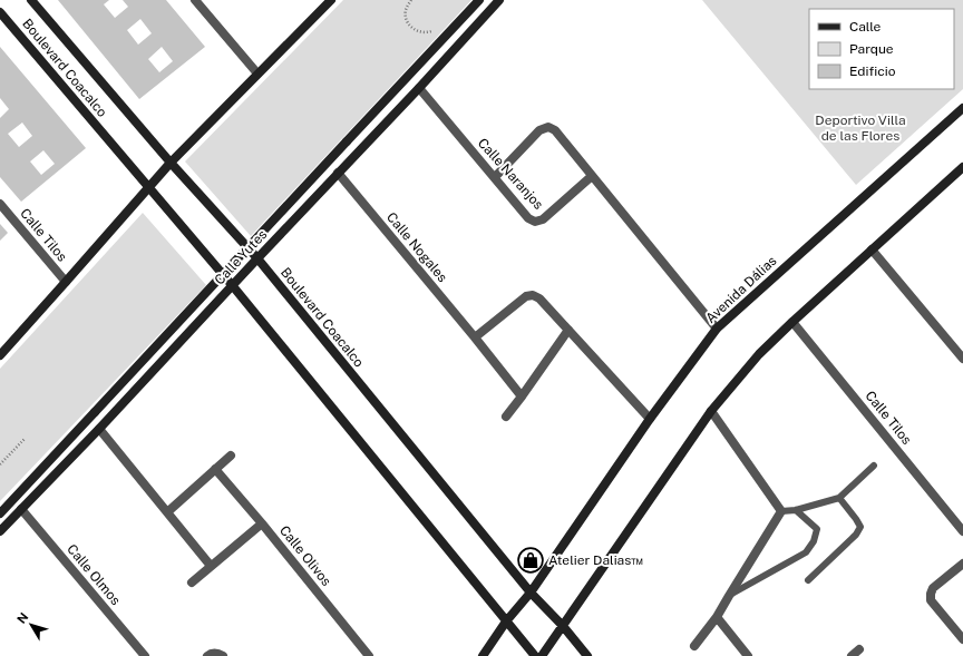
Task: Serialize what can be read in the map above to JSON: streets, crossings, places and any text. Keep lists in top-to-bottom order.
{
  "streets": {
    "main road": ["Boulevard Coacalco", "Calle Yutes", "Avenida Dálias"],
    "street": [
      "Calle Naranjos",
      "Calle Tilos",
      "Calle Nogales",
      "Calle Olivos",
      "Calle Olmos"
    ]
  },
  "crossings": [
    ["Boulevard Coacalco", "Calle Yutes"],
    ["Boulevard Coacalco", "Avenida Dálias"],
    ["Calle Naranjos", "Calle Yutes"],
    ["Calle Nogales", "Calle Yutes"],
    ["Calle Yutes", "Calle Olmos"]
  ],
  "parks": ["Deportivo Villa de las Flores"],
  "places": {
    "shop": ["Atelier Dalias™"]
  },
  "legend": ["Calle", "Parque", "Edificio"],
  "north": "top left"
}
